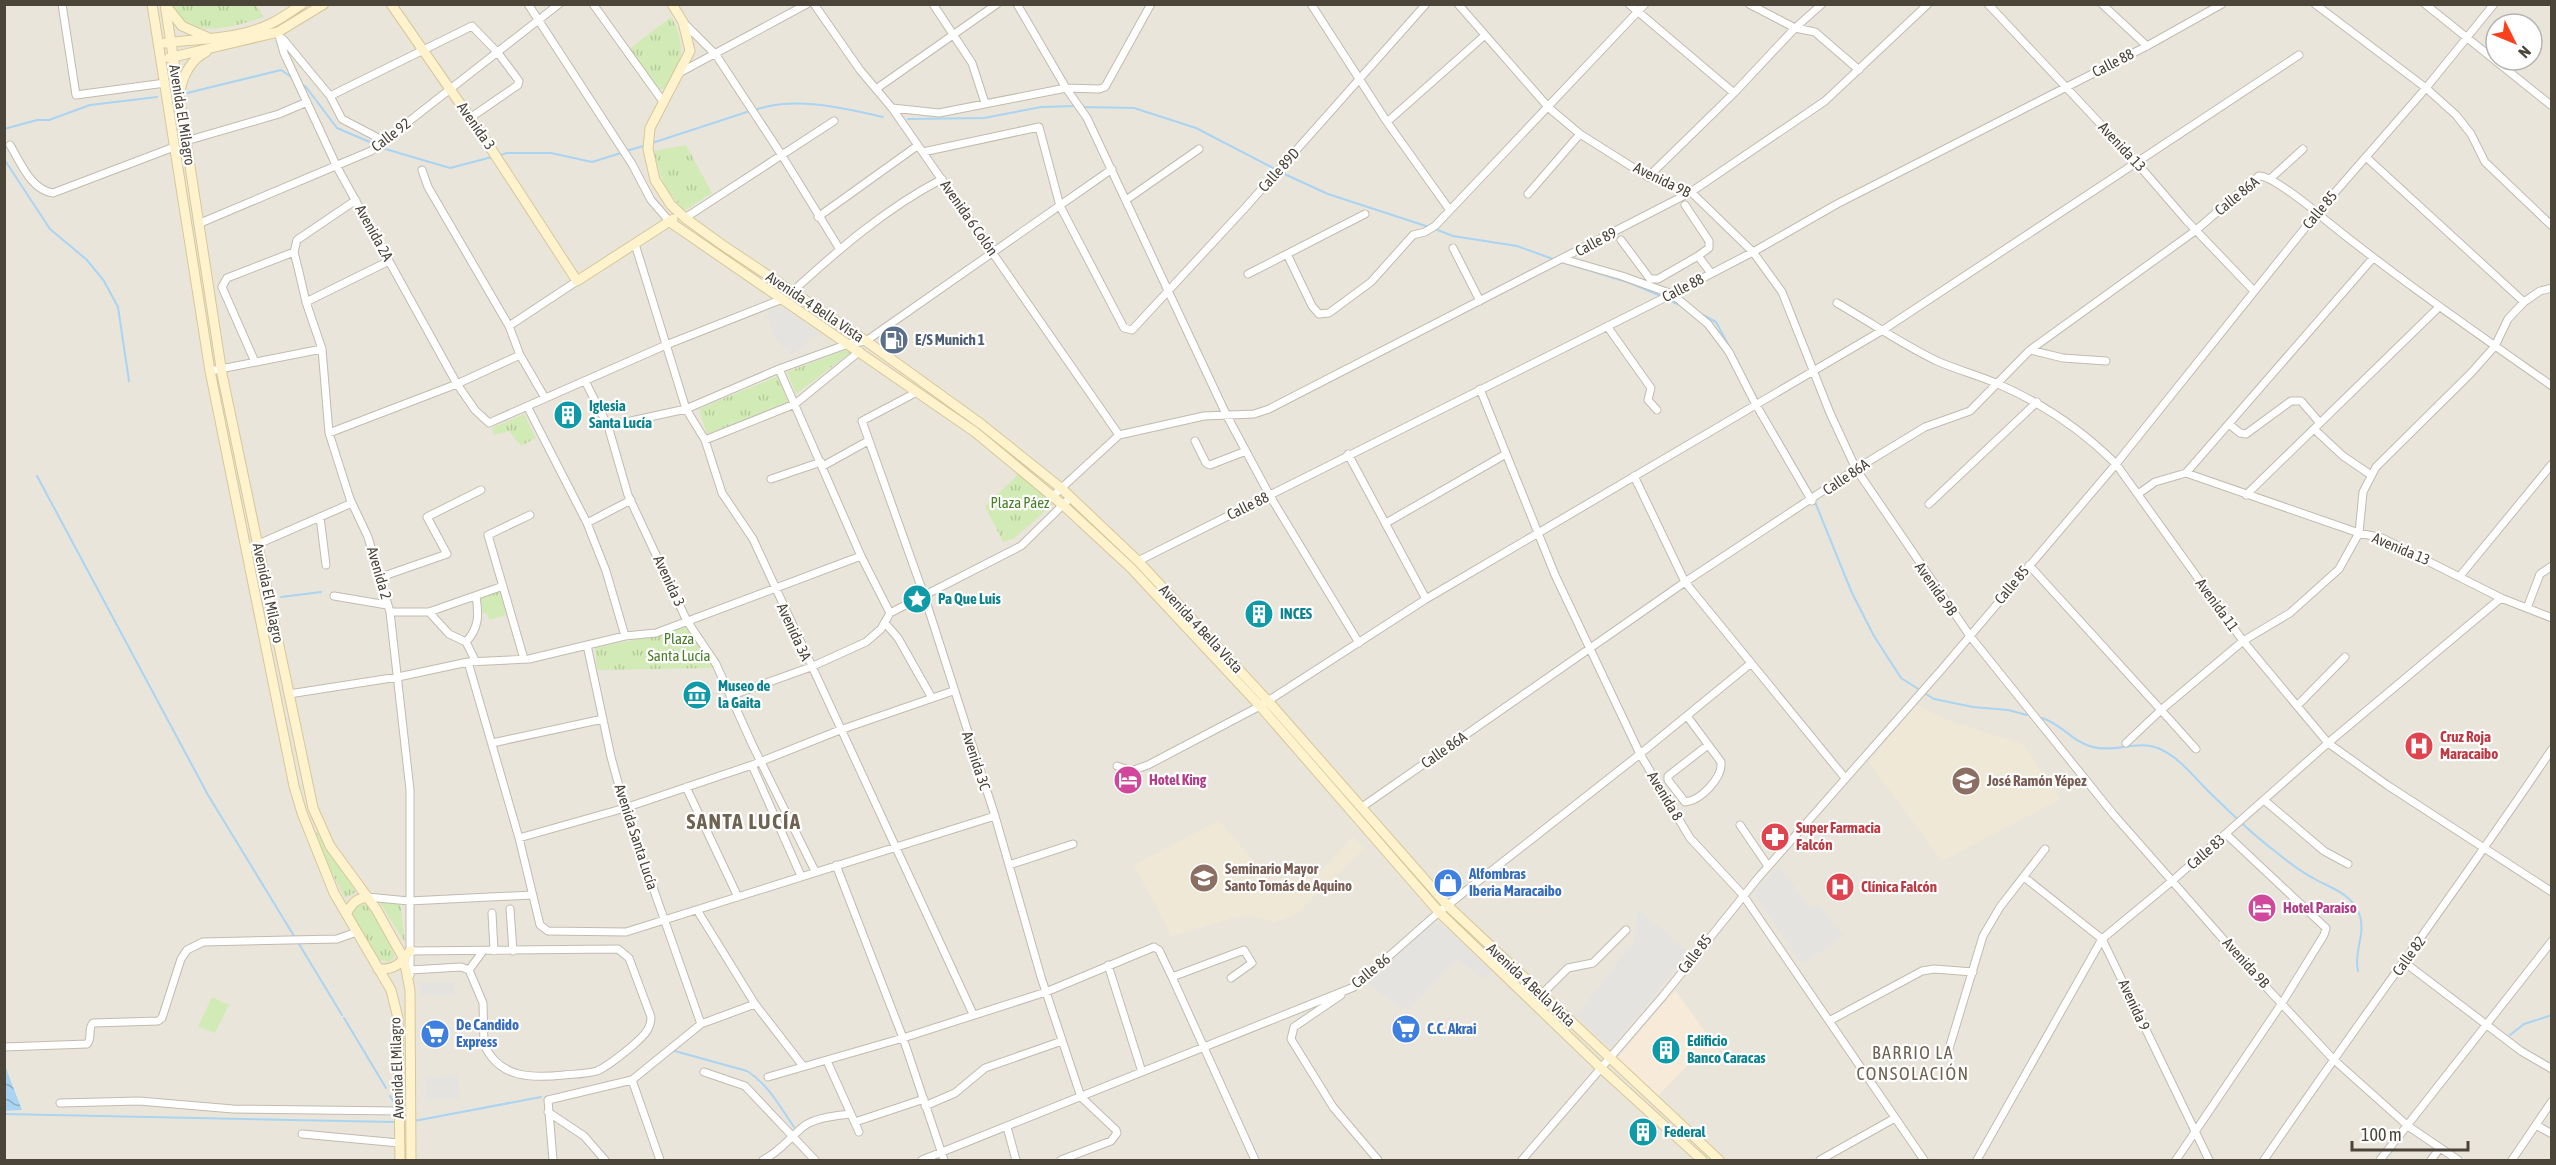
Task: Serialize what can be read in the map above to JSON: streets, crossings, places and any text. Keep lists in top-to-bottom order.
{
  "streets": {
    "street": [
      "Calle 88",
      "Avenida El Milagro",
      "Avenida 3",
      "Calle 92",
      "Avenida 13",
      "Calle 89D",
      "Avenida 9B",
      "Calle 86A",
      "Calle 85",
      "Avenida 6 Colón",
      "Avenida 2A",
      "Calle 89",
      "Avenida 4 Bella Vista",
      "Avenida 2",
      "Avenida 11",
      "Avenida 3A",
      "Avenida 3C",
      "Avenida 8",
      "Avenida Santa Lucía",
      "Calle 83",
      "Calle 82",
      "Calle 86",
      "Avenida 9"
    ]
  },
  "crossings": [
    ["Calle 88", "Avenida 13"],
    ["Calle 88", "Avenida 9B"],
    ["Calle 88", "Avenida 4 Bella Vista"],
    ["Calle 88", "Avenida 8"],
    ["Avenida El Milagro", "Calle 92"],
    ["Avenida El Milagro", "Avenida 2"],
    ["Avenida 3", "Calle 92"],
    ["Calle 92", "Avenida 2A"],
    ["Avenida 13", "Calle 86A"],
    ["Avenida 13", "Calle 85"],
    ["Avenida 13", "Calle 83"],
    ["Avenida 9B", "Calle 86A"],
    ["Avenida 9B", "Calle 85"],
    ["Avenida 9B", "Calle 89"],
    ["Avenida 9B", "Calle 83"],
    ["Avenida 9B", "Calle 82"],
    ["Calle 86A", "Calle 85"],
    ["Calle 86A", "Avenida 4 Bella Vista"],
    ["Calle 86A", "Avenida 11"],
    ["Calle 86A", "Avenida 8"],
    ["Calle 85", "Avenida 4 Bella Vista"],
    ["Calle 85", "Avenida 11"],
    ["Calle 85", "Avenida 8"],
    ["Avenida 6 Colón", "Calle 89"],
    ["Avenida 4 Bella Vista", "Avenida 3C"],
    ["Avenida 4 Bella Vista", "Calle 86"],
    ["Avenida 11", "Calle 83"],
    ["Avenida 11", "Calle 82"],
    ["Avenida 3C", "Calle 86"],
    ["Avenida 8", "Calle 86"],
    ["Calle 83", "Avenida 9"]
  ],
  "districts": ["SANTA LUCÍA", "BARRIO LA CONSOLACIÓN"],
  "parks": ["Plaza Páez", "Plaza Santa Lucía"],
  "places": {
    "fuel station": ["E/S Munich 1"],
    "building": [
      "Iglesia Santa Lucía",
      "INCES",
      "Edificio Banco Caracas",
      "Federal"
    ],
    "place": ["Pa Que Luis"],
    "museum": ["Museo de la Gaita"],
    "hospital": ["Cruz Roja Maracaibo", "Clínica Falcón"],
    "hotel": ["Hotel King", "Hotel Paraiso"],
    "school or university": ["José Ramón Yépez", "Seminario Mayor Santo Tomás de Aquino"],
    "pharmacy": ["Super Farmacia Falcón"],
    "shop": ["Alfombras Iberia Maracaibo"],
    "supermarket": ["C.C. Akrai", "De Candido Express"]
  },
  "scale_bar": "100 m",
  "north": "bottom right"
}
